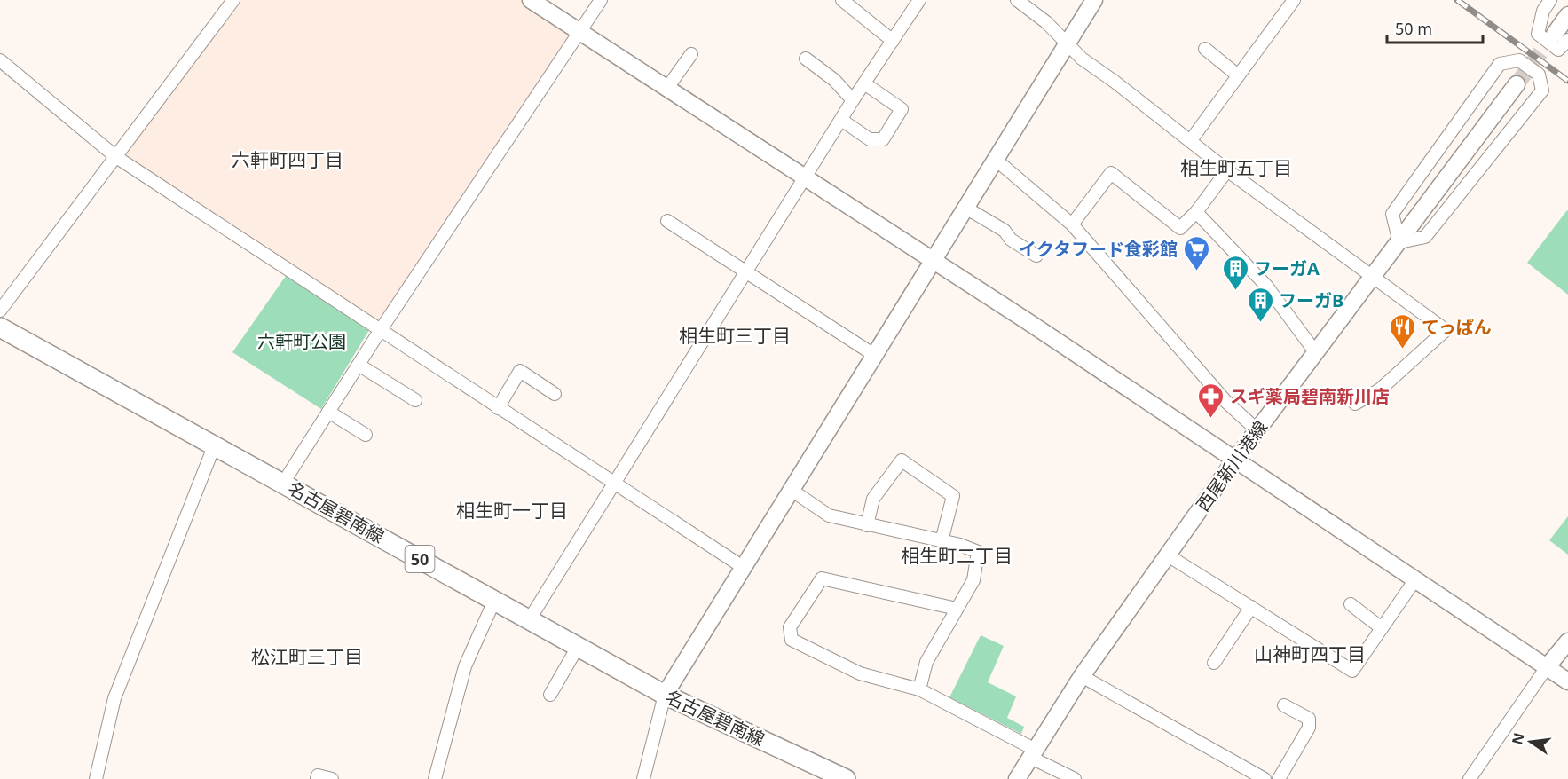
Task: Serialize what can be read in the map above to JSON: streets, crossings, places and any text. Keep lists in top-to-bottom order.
{
  "streets": {
    "main road": ["名古屋碧南線", "50"],
    "street": ["西尾新川港線"]
  },
  "districts": [
    "六軒町四丁目",
    "相生町五丁目",
    "相生町三丁目",
    "相生町一丁目",
    "相生町二丁目",
    "山神町四丁目",
    "松江町三丁目"
  ],
  "parks": ["六軒町公園"],
  "places": {
    "supermarket": ["イクタフード食彩館"],
    "building": ["フーガA", "フーガB"],
    "restaurant": ["てっぱん"],
    "pharmacy": ["スギ薬局碧南新川店"]
  },
  "scale_bar": "50 m",
  "north": "left"
}
